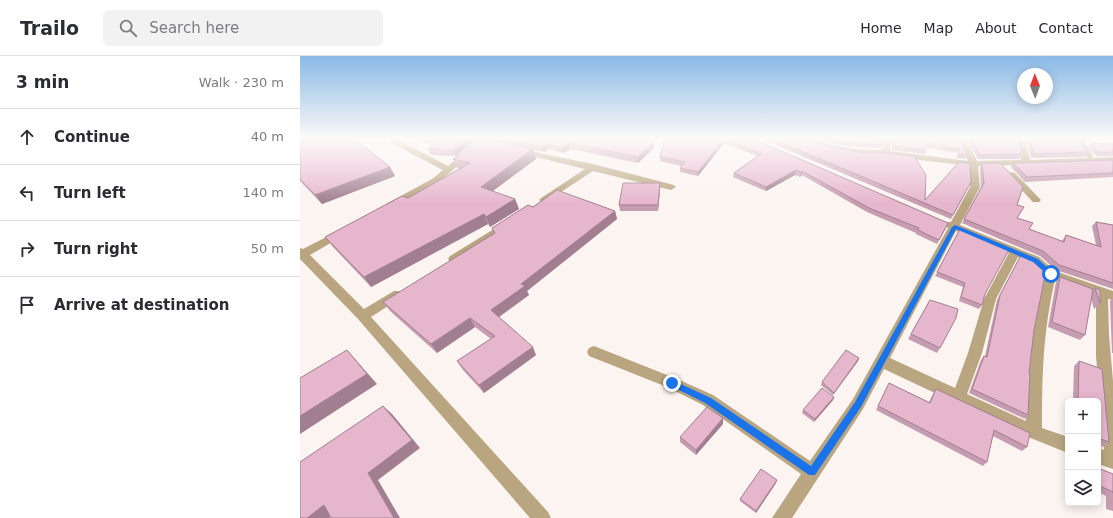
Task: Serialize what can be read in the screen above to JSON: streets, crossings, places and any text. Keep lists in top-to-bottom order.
{
  "north": "top",
  "page": {
    "header": "Trailo",
    "search": "Search here",
    "nav": [
      "Home",
      "Map",
      "About",
      "Contact"
    ],
    "heading": ["3 min", "Walk · 230 m"],
    "list": [
      ["Continue", "40 m"],
      ["Turn left", "140 m"],
      ["Turn right", "50 m"],
      "Arrive at destination"
    ],
    "map_buttons": ["+", "−"]
  }
}
